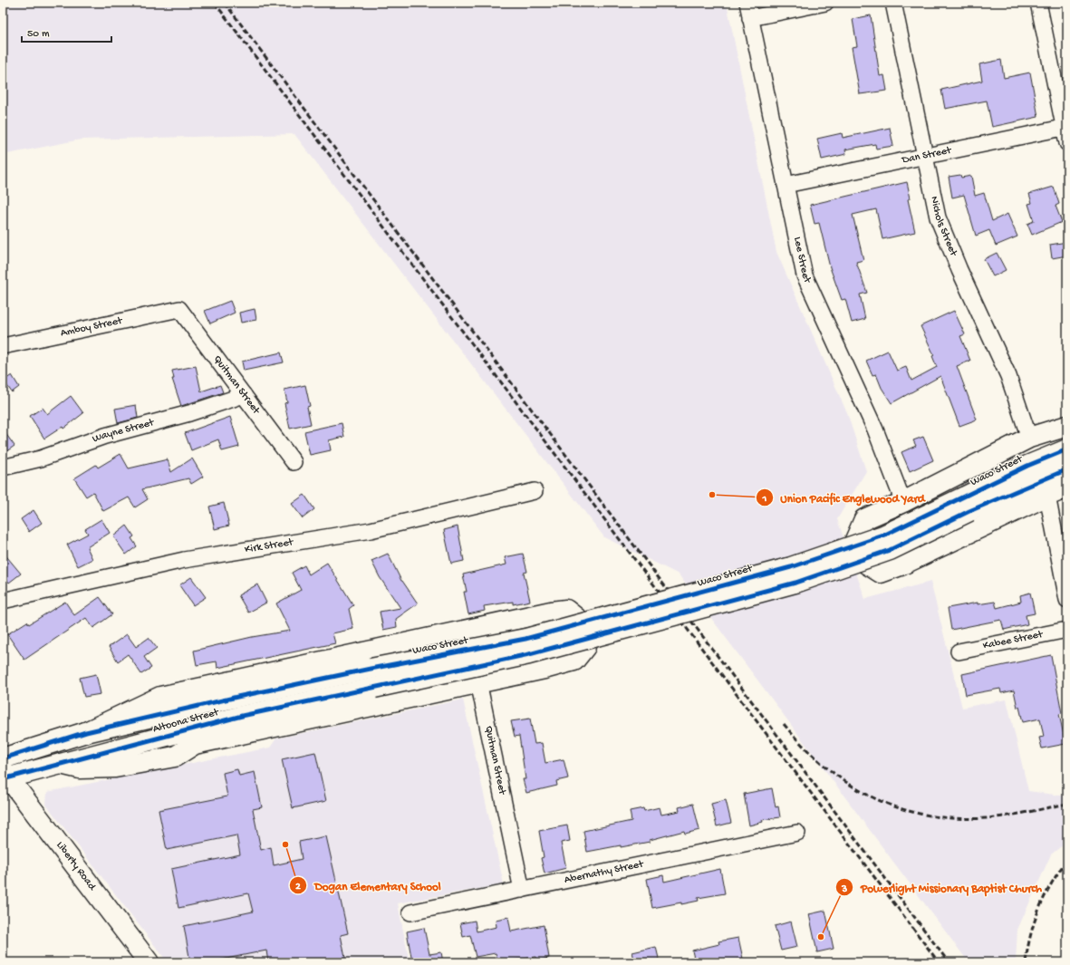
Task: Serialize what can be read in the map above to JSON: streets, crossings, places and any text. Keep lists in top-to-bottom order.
{
  "streets": {
    "main road": ["Waco Street", "Altoona Street", "Liberty Road"],
    "street": [
      "Dan Street",
      "Nichols Street",
      "Lee Street",
      "Amboy Street",
      "Quitman Street",
      "Wayne Street",
      "Kirk Street",
      "Kabee Street",
      "Abernathy Street"
    ]
  },
  "crossings": [
    ["Dan Street", "Nichols Street"],
    ["Dan Street", "Lee Street"],
    ["Amboy Street", "Quitman Street"],
    ["Quitman Street", "Wayne Street"],
    ["Quitman Street", "Abernathy Street"],
    ["Waco Street", "Altoona Street"],
    ["Altoona Street", "Liberty Road"]
  ],
  "places": ["Union Pacific Englewood Yard", "Dogan Elementary School", "Powerlight Missionary Baptist Church"],
  "scale_bar": "50 m"
}
